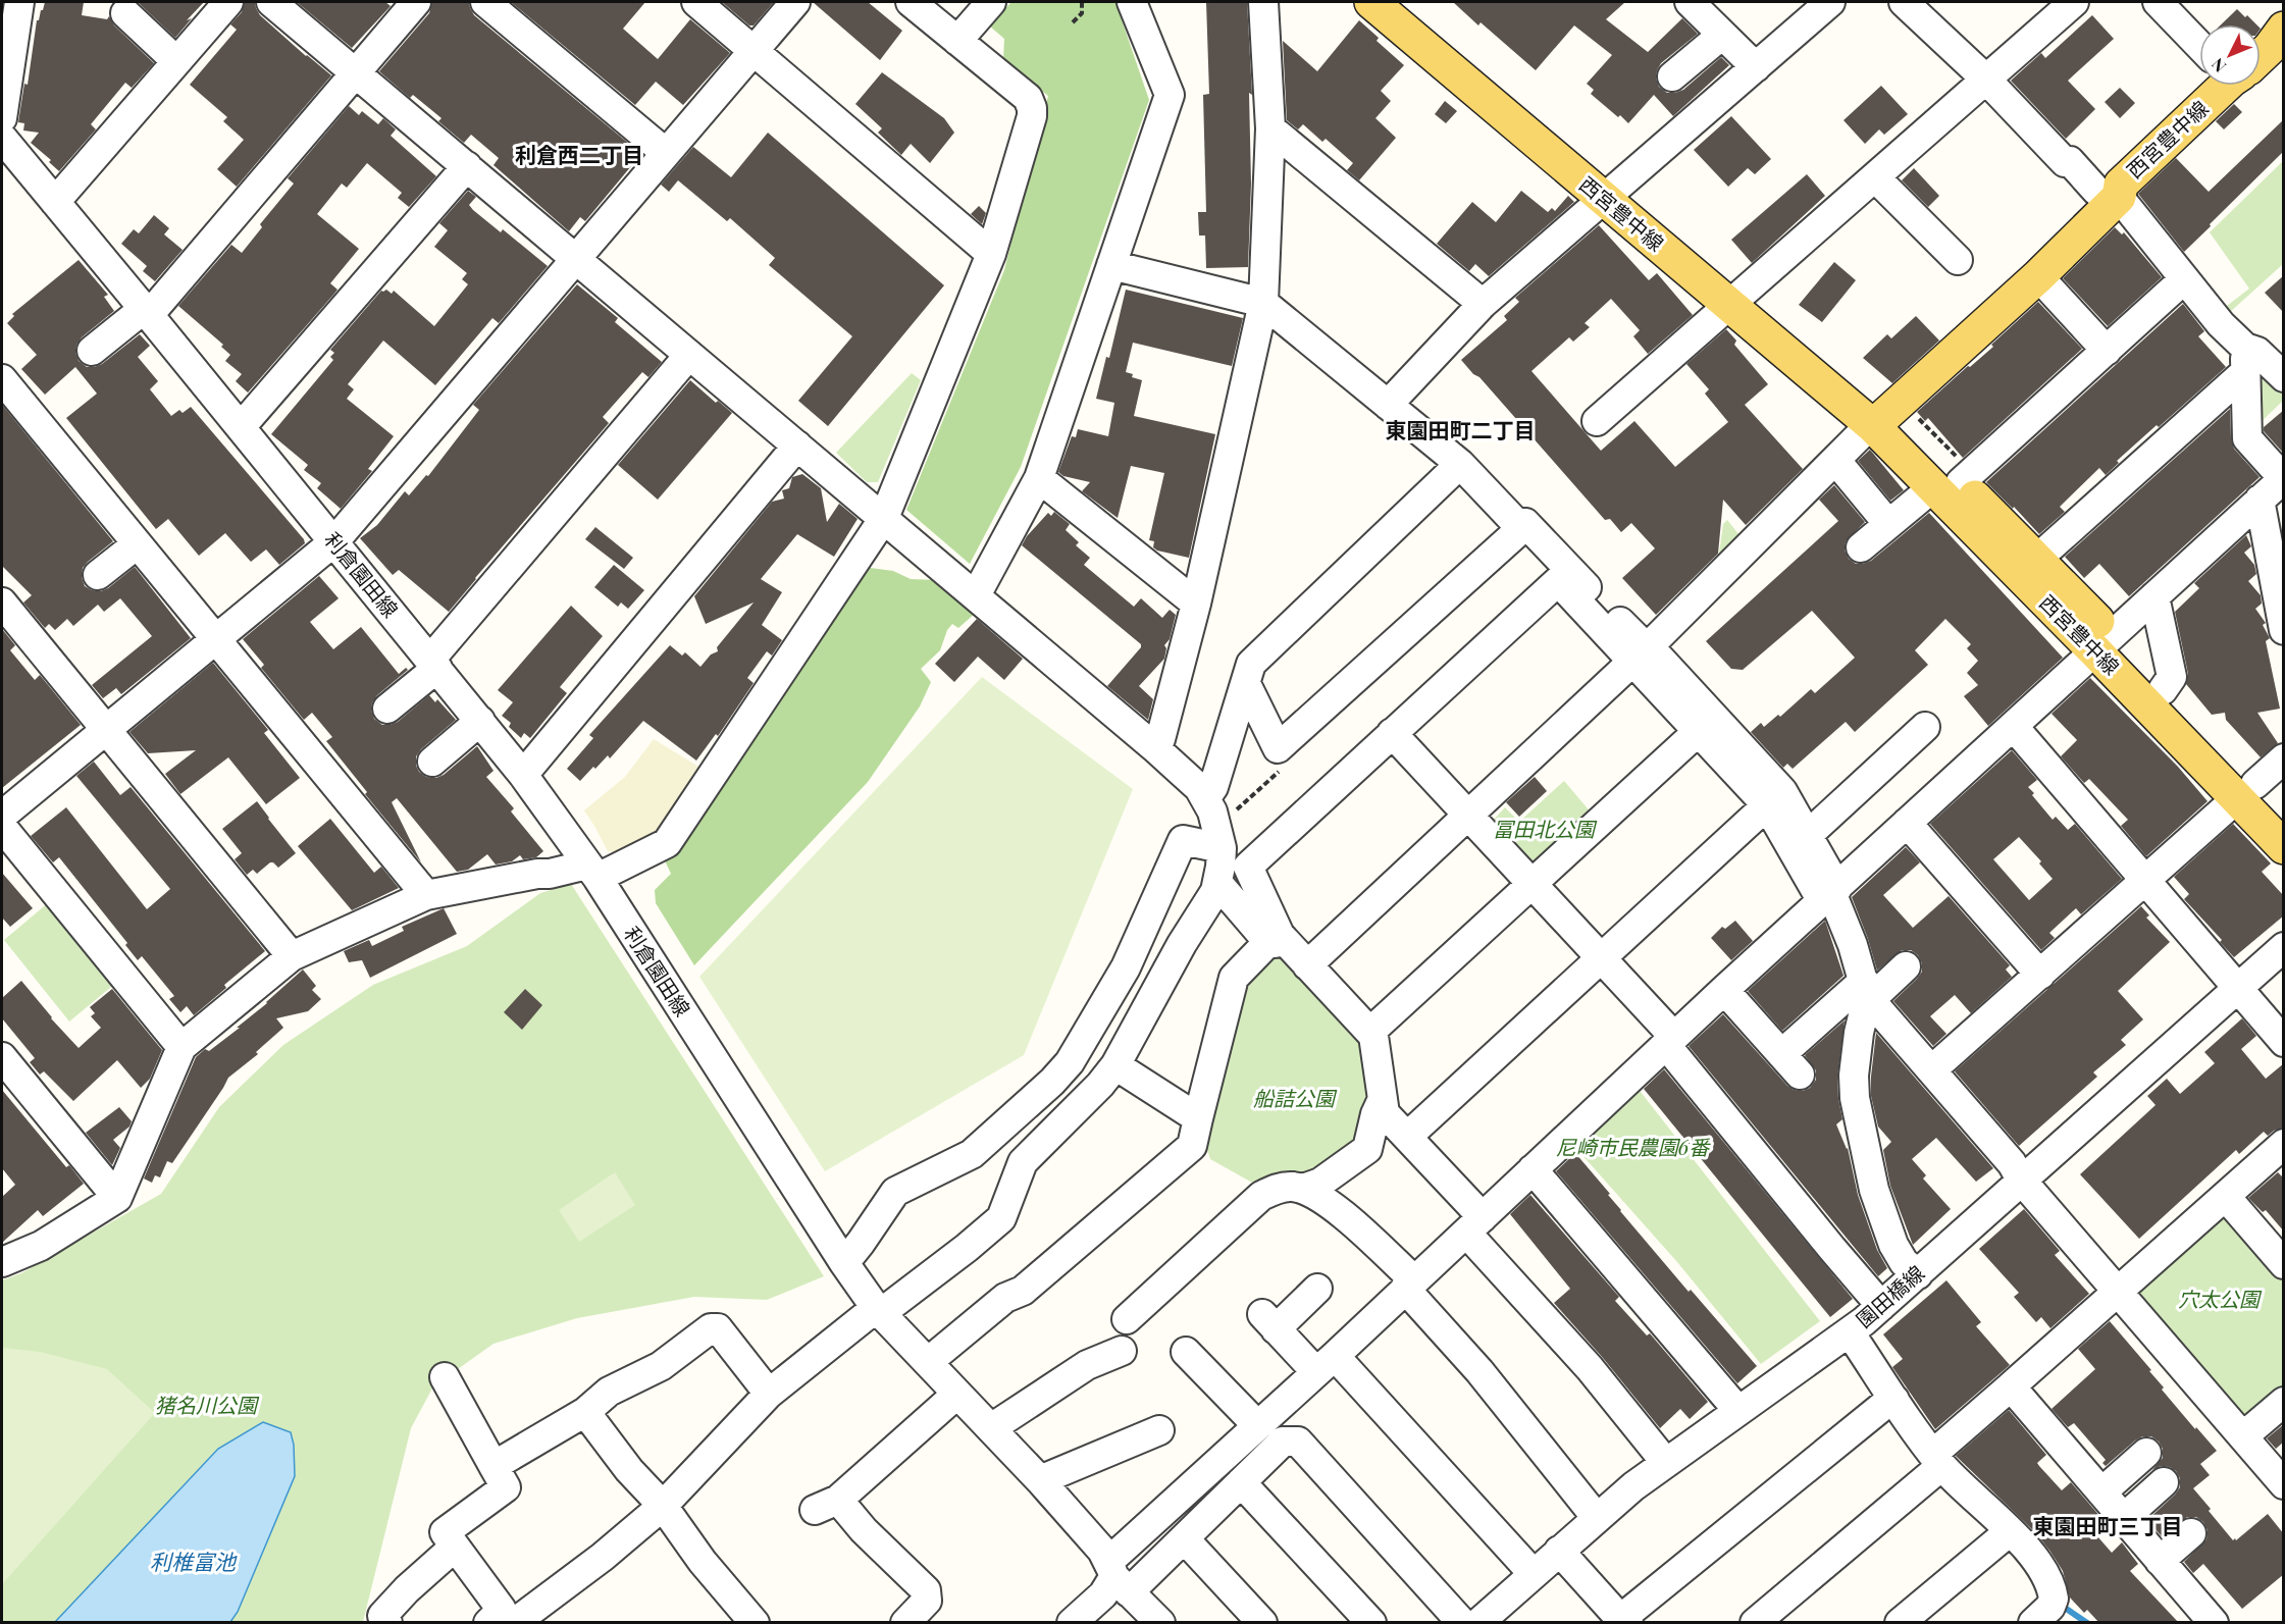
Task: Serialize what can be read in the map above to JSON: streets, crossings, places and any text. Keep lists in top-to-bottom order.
{
  "streets": {
    "main road": ["西宮豊中線"],
    "street": ["利倉園田線", "園田橋線"]
  },
  "districts": ["利倉西二丁目", "東園田町二丁目", "東園田町三丁目"],
  "water": ["利椎富池"],
  "parks": [
    "冨田北公園",
    "船詰公園",
    "尼崎市民農園6番",
    "穴太公園",
    "猪名川公園"
  ],
  "north": "bottom left"
}
